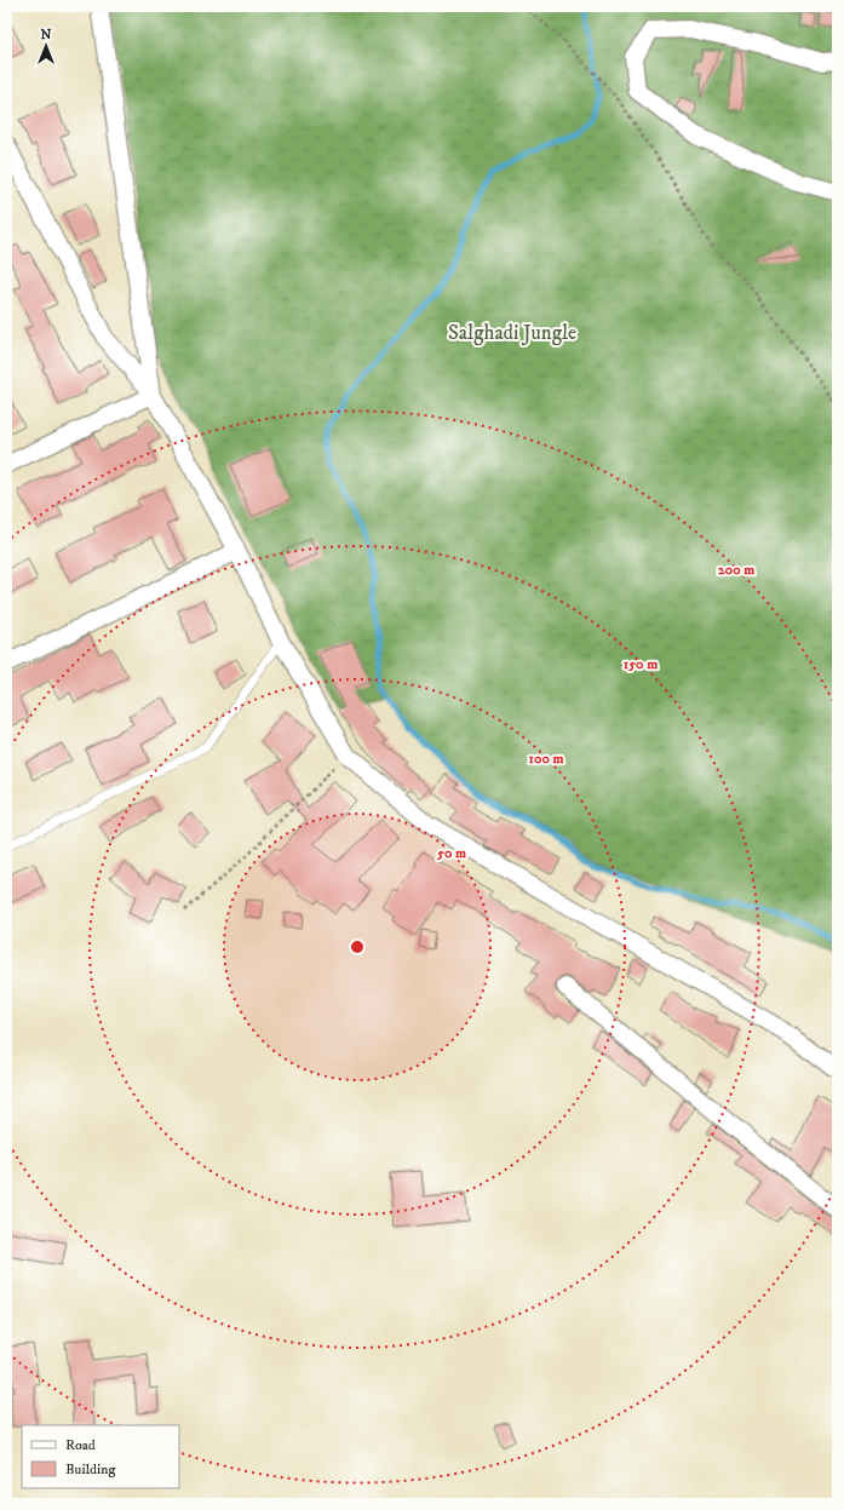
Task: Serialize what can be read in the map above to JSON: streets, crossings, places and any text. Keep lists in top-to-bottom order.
{
  "parks": ["Salghadi Jungle"],
  "legend": ["Road", "Building"],
  "north": "top",
  "rings": [
    "200 m",
    "150 m",
    "100 m",
    "50 m"
  ]
}
